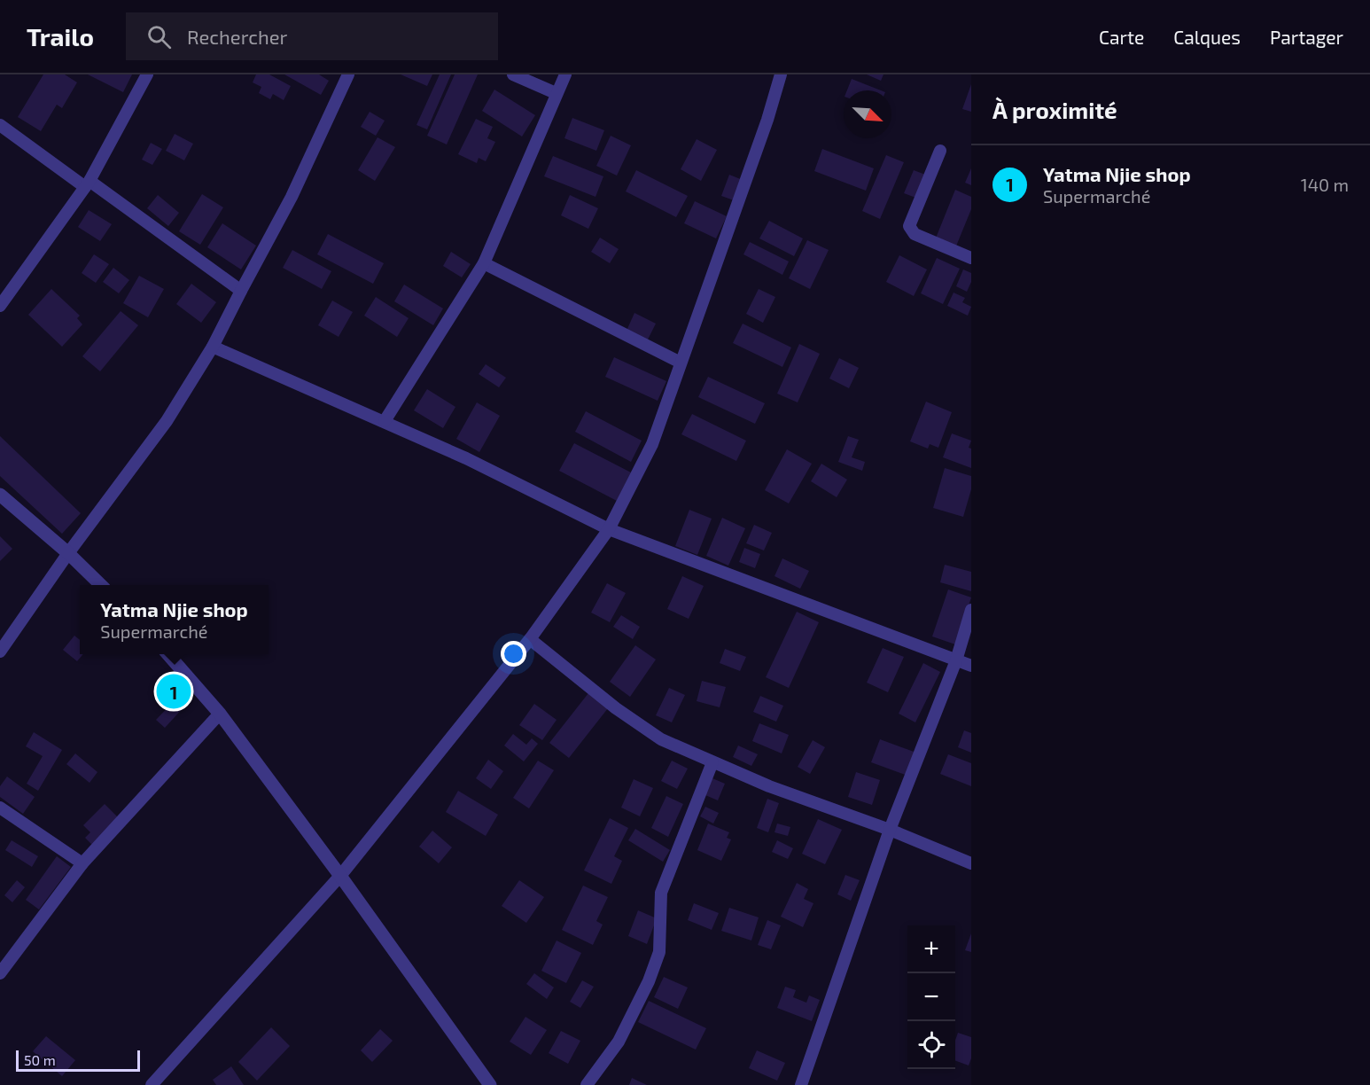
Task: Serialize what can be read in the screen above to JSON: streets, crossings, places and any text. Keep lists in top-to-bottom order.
{
  "scale_bar": "50 m",
  "north": "bottom right",
  "page": {
    "header": "Trailo",
    "search": "Rechercher",
    "nav": ["Carte", "Calques", "Partager"],
    "heading": "À proximité",
    "list": [
      {
        "mark": "1",
        "name": "Yatma Njie shop",
        "note": "Supermarché",
        "value": "140 m"
      }
    ],
    "popup": ["Yatma Njie shop", "Supermarché"],
    "pins": "1",
    "map_buttons": ["+", "−"],
    "scale": "50 m"
  }
}
